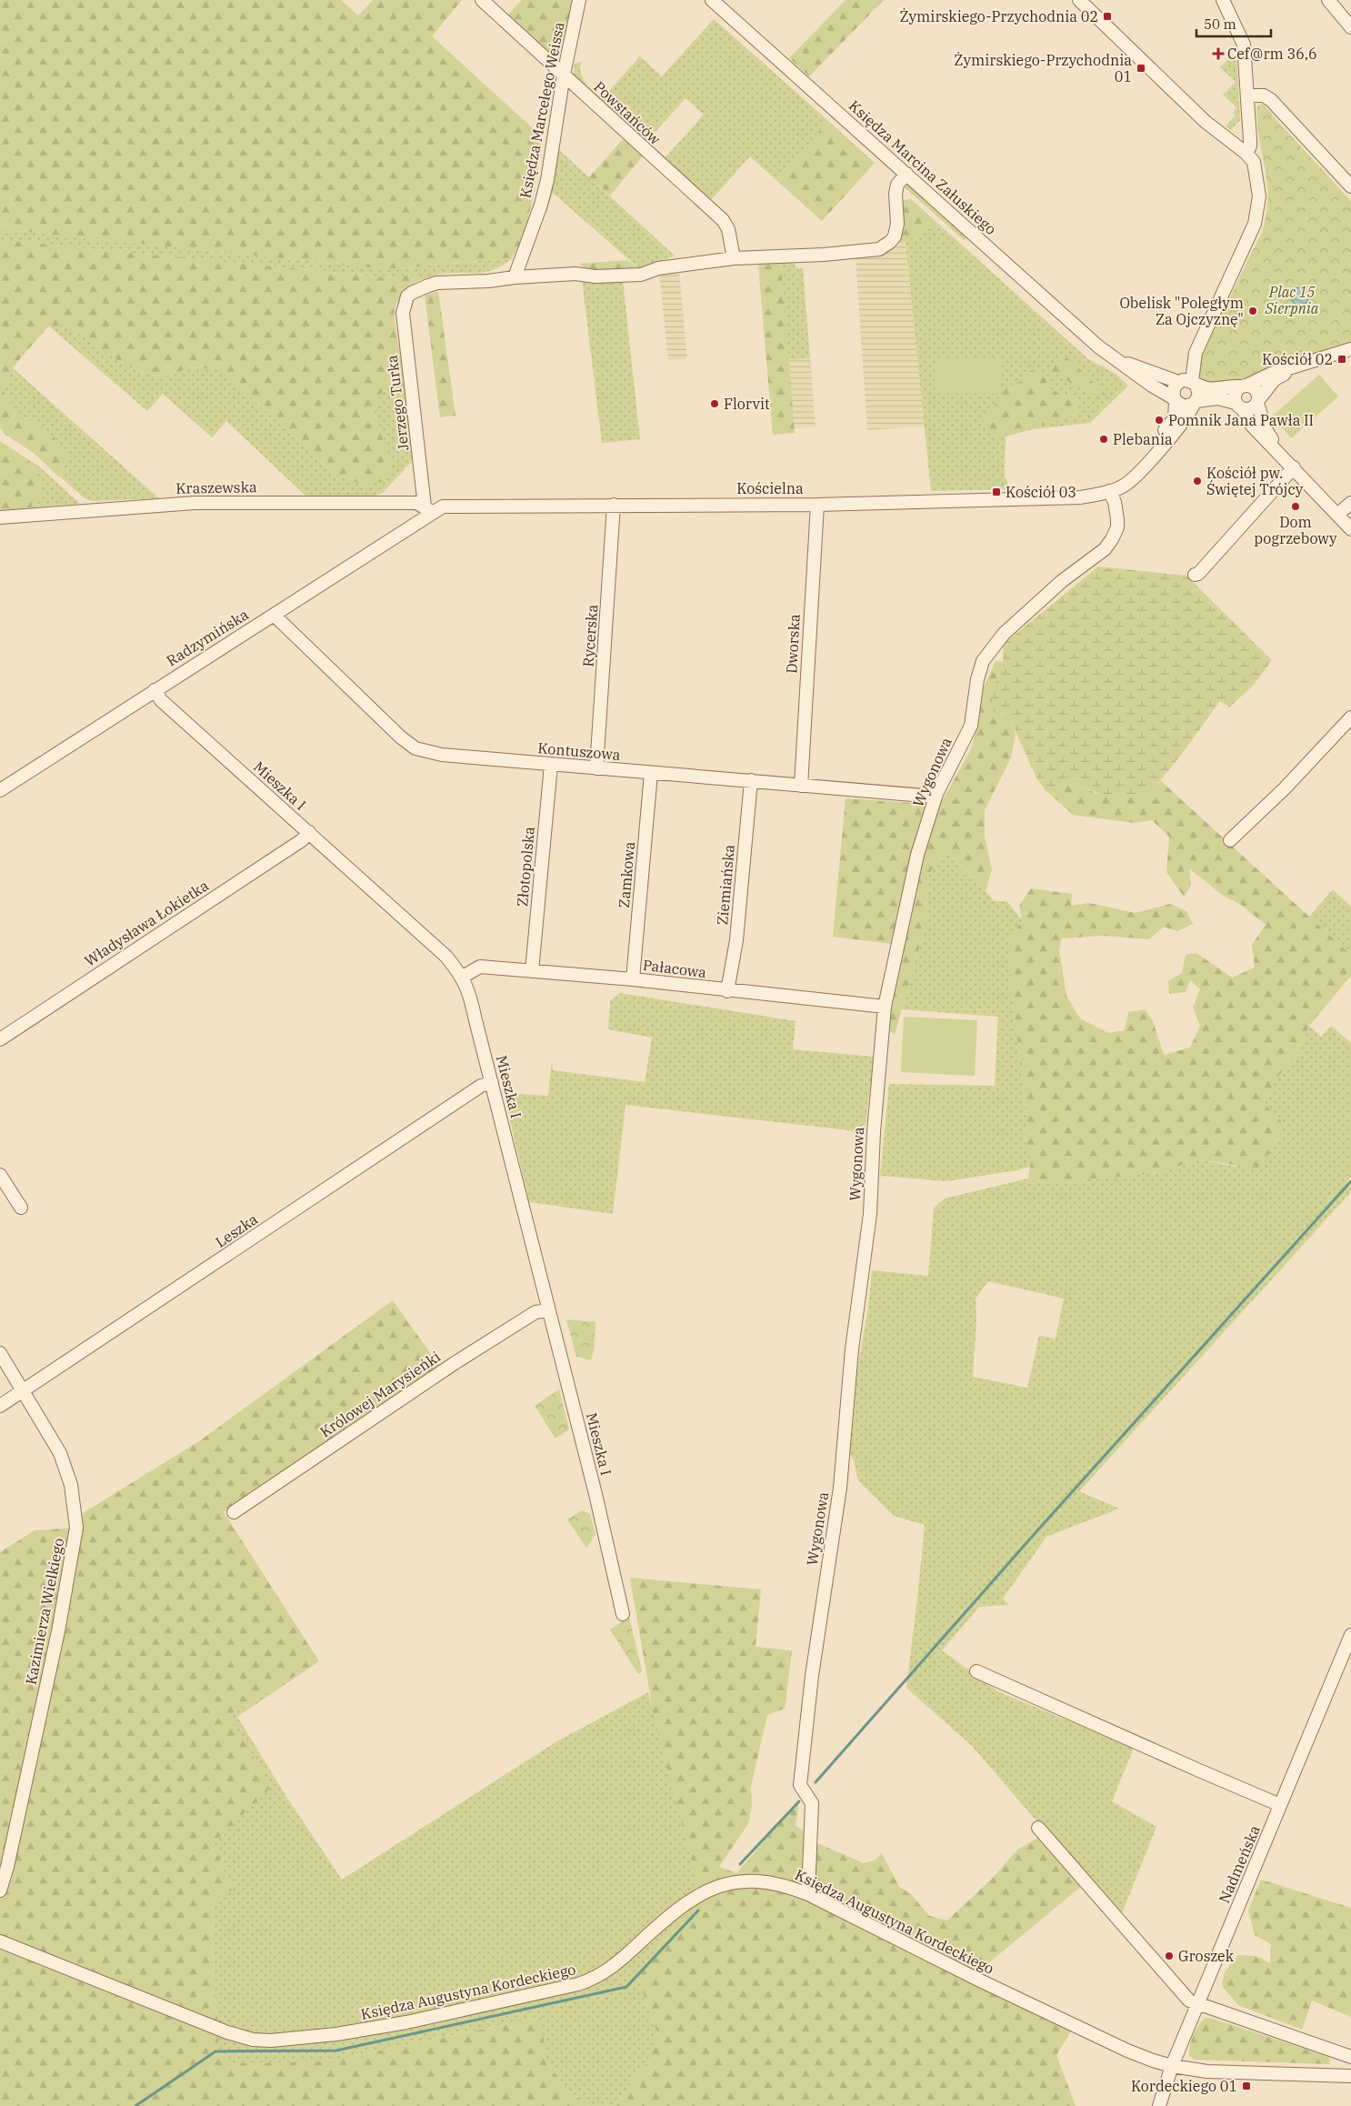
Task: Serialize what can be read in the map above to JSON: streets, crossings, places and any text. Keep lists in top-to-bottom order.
{
  "streets": {
    "street": [
      "Księdza Marcelego Weissa",
      "Powstańców",
      "Księdza Marcina Załuskiego",
      "Jerzego Turka",
      "Kraszewska",
      "Kościelna",
      "Rycerska",
      "Radzymińska",
      "Dworska",
      "Kontuszowa",
      "Wygonowa",
      "Mieszka I",
      "Złotopolska",
      "Zamkowa",
      "Ziemiańska",
      "Władysława Łokietka",
      "Pałacowa",
      "Leszka",
      "Królowej Marysieńki",
      "Kazimierza Wielkiego",
      "Nadmeńska",
      "Księdza Augustyna Kordeckiego"
    ]
  },
  "crossings": [
    ["Księdza Marcelego Weissa", "Powstańców"],
    ["Księdza Marcelego Weissa", "Jerzego Turka"],
    ["Księdza Marcina Załuskiego", "Kościelna"],
    ["Jerzego Turka", "Kraszewska"],
    ["Jerzego Turka", "Kościelna"],
    ["Jerzego Turka", "Radzymińska"],
    ["Kraszewska", "Kościelna"],
    ["Kraszewska", "Radzymińska"],
    ["Kościelna", "Rycerska"],
    ["Kościelna", "Radzymińska"],
    ["Kościelna", "Dworska"],
    ["Kościelna", "Wygonowa"],
    ["Rycerska", "Kontuszowa"],
    ["Radzymińska", "Kontuszowa"],
    ["Radzymińska", "Mieszka I"],
    ["Dworska", "Kontuszowa"],
    ["Kontuszowa", "Wygonowa"],
    ["Kontuszowa", "Złotopolska"],
    ["Kontuszowa", "Zamkowa"],
    ["Kontuszowa", "Ziemiańska"],
    ["Wygonowa", "Pałacowa"],
    ["Wygonowa", "Księdza Augustyna Kordeckiego"],
    ["Mieszka I", "Władysława Łokietka"],
    ["Mieszka I", "Pałacowa"],
    ["Mieszka I", "Leszka"],
    ["Mieszka I", "Królowej Marysieńki"],
    ["Złotopolska", "Pałacowa"],
    ["Zamkowa", "Pałacowa"],
    ["Ziemiańska", "Pałacowa"],
    ["Leszka", "Kazimierza Wielkiego"],
    ["Nadmeńska", "Księdza Augustyna Kordeckiego"]
  ],
  "parks": ["Plac 15 Sierpnia"],
  "places": {
    "transit": [
      "Żymirskiego-Przychodnia 02",
      "Żymirskiego-Przychodnia 01",
      "Kościół 02",
      "Kościół 03",
      "Kordeckiego 01"
    ],
    "health": ["Cef@rm 36,6"],
    "other": [
      "Obelisk \"Poległym Za Ojczyznę\"",
      "Florvit",
      "Pomnik Jana Pawła II",
      "Plebania",
      "Kościół pw. Świętej Trójcy",
      "Dom pogrzebowy",
      "Groszek"
    ]
  },
  "scale_bar": "50 m"
}
